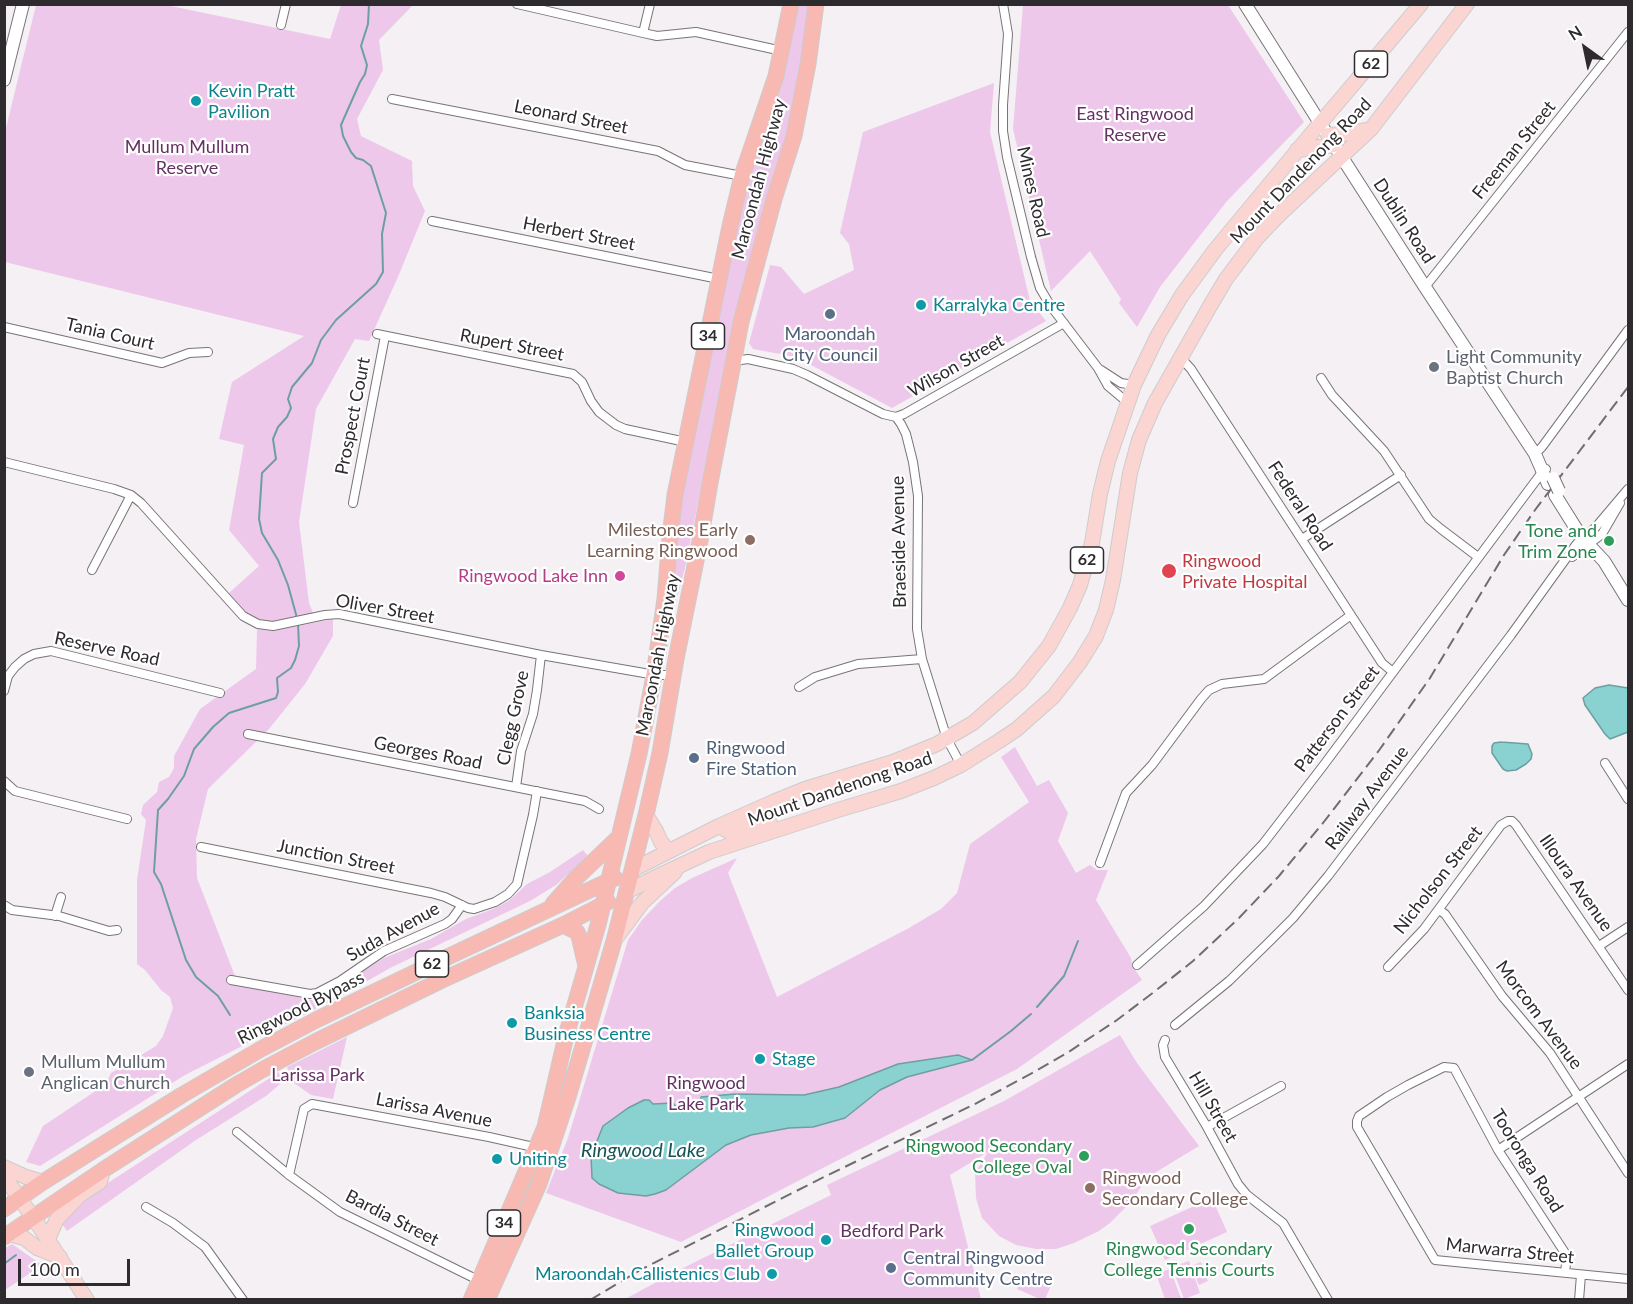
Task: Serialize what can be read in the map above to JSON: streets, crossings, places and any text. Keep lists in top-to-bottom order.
{
  "streets": {
    "highway": [
      "62",
      "Maroondah Highway",
      "34",
      "Ringwood Bypass"
    ],
    "main road": ["Mount Dandenong Road", "Dublin Road"],
    "street": [
      "Leonard Street",
      "Freeman Street",
      "Mines Road",
      "Herbert Street",
      "Tania Court",
      "Rupert Street",
      "Wilson Street",
      "Prospect Court",
      "Federal Road",
      "Braeside Avenue",
      "Oliver Street",
      "Reserve Road",
      "Clegg Grove",
      "Patterson Street",
      "Georges Road",
      "Railway Avenue",
      "Junction Street",
      "Nicholson Street",
      "Illoura Avenue",
      "Suda Avenue",
      "Morcom Avenue",
      "Hill Street",
      "Larissa Avenue",
      "Tooronga Road",
      "Bardia Street",
      "Marwarra Street"
    ]
  },
  "crossings": [
    ["Leonard Street", "Maroondah Highway"],
    ["Freeman Street", "Dublin Road"],
    ["Mount Dandenong Road", "Maroondah Highway"],
    ["Mount Dandenong Road", "Mines Road"],
    ["Mount Dandenong Road", "Dublin Road"],
    ["Mount Dandenong Road", "Federal Road"],
    ["Mount Dandenong Road", "Braeside Avenue"],
    ["Mount Dandenong Road", "Ringwood Bypass"],
    ["Maroondah Highway", "Herbert Street"],
    ["Maroondah Highway", "Rupert Street"],
    ["Maroondah Highway", "Oliver Street"],
    ["Maroondah Highway", "Ringwood Bypass"],
    ["Maroondah Highway", "Larissa Avenue"],
    ["Maroondah Highway", "Bardia Street"],
    ["Mines Road", "Wilson Street"],
    ["Dublin Road", "Patterson Street"],
    ["Dublin Road", "Railway Avenue"],
    ["Rupert Street", "Prospect Court"],
    ["Wilson Street", "Braeside Avenue"],
    ["Federal Road", "Patterson Street"],
    ["Oliver Street", "Clegg Grove"],
    ["Clegg Grove", "Georges Road"],
    ["Georges Road", "Junction Street"],
    ["Junction Street", "Suda Avenue"],
    ["Nicholson Street", "Illoura Avenue"],
    ["Nicholson Street", "Morcom Avenue"],
    ["Larissa Avenue", "Bardia Street"],
    ["Tooronga Road", "Marwarra Street"]
  ],
  "water": ["Ringwood Lake"],
  "parks": [
    "East Ringwood Reserve",
    "Mullum Mullum Reserve",
    "Larissa Park",
    "Ringwood Lake Park",
    "Bedford Park"
  ],
  "places": [
    "Kevin Pratt Pavilion",
    "Karralyka Centre",
    "Maroondah City Council",
    "Light Community Baptist Church",
    "Milestones Early Learning Ringwood",
    "Tone and Trim Zone",
    "Ringwood Private Hospital",
    "Ringwood Lake Inn",
    "Ringwood Fire Station",
    "Banksia Business Centre",
    "Stage",
    "Mullum Mullum Anglican Church",
    "Ringwood Secondary College Oval",
    "Uniting",
    "Ringwood Secondary College",
    "Ringwood Secondary College Tennis Courts",
    "Ringwood Ballet Group",
    "Central Ringwood Community Centre",
    "Maroondah Callistenics Club"
  ],
  "scale_bar": "100 m",
  "north": "top left"
}
